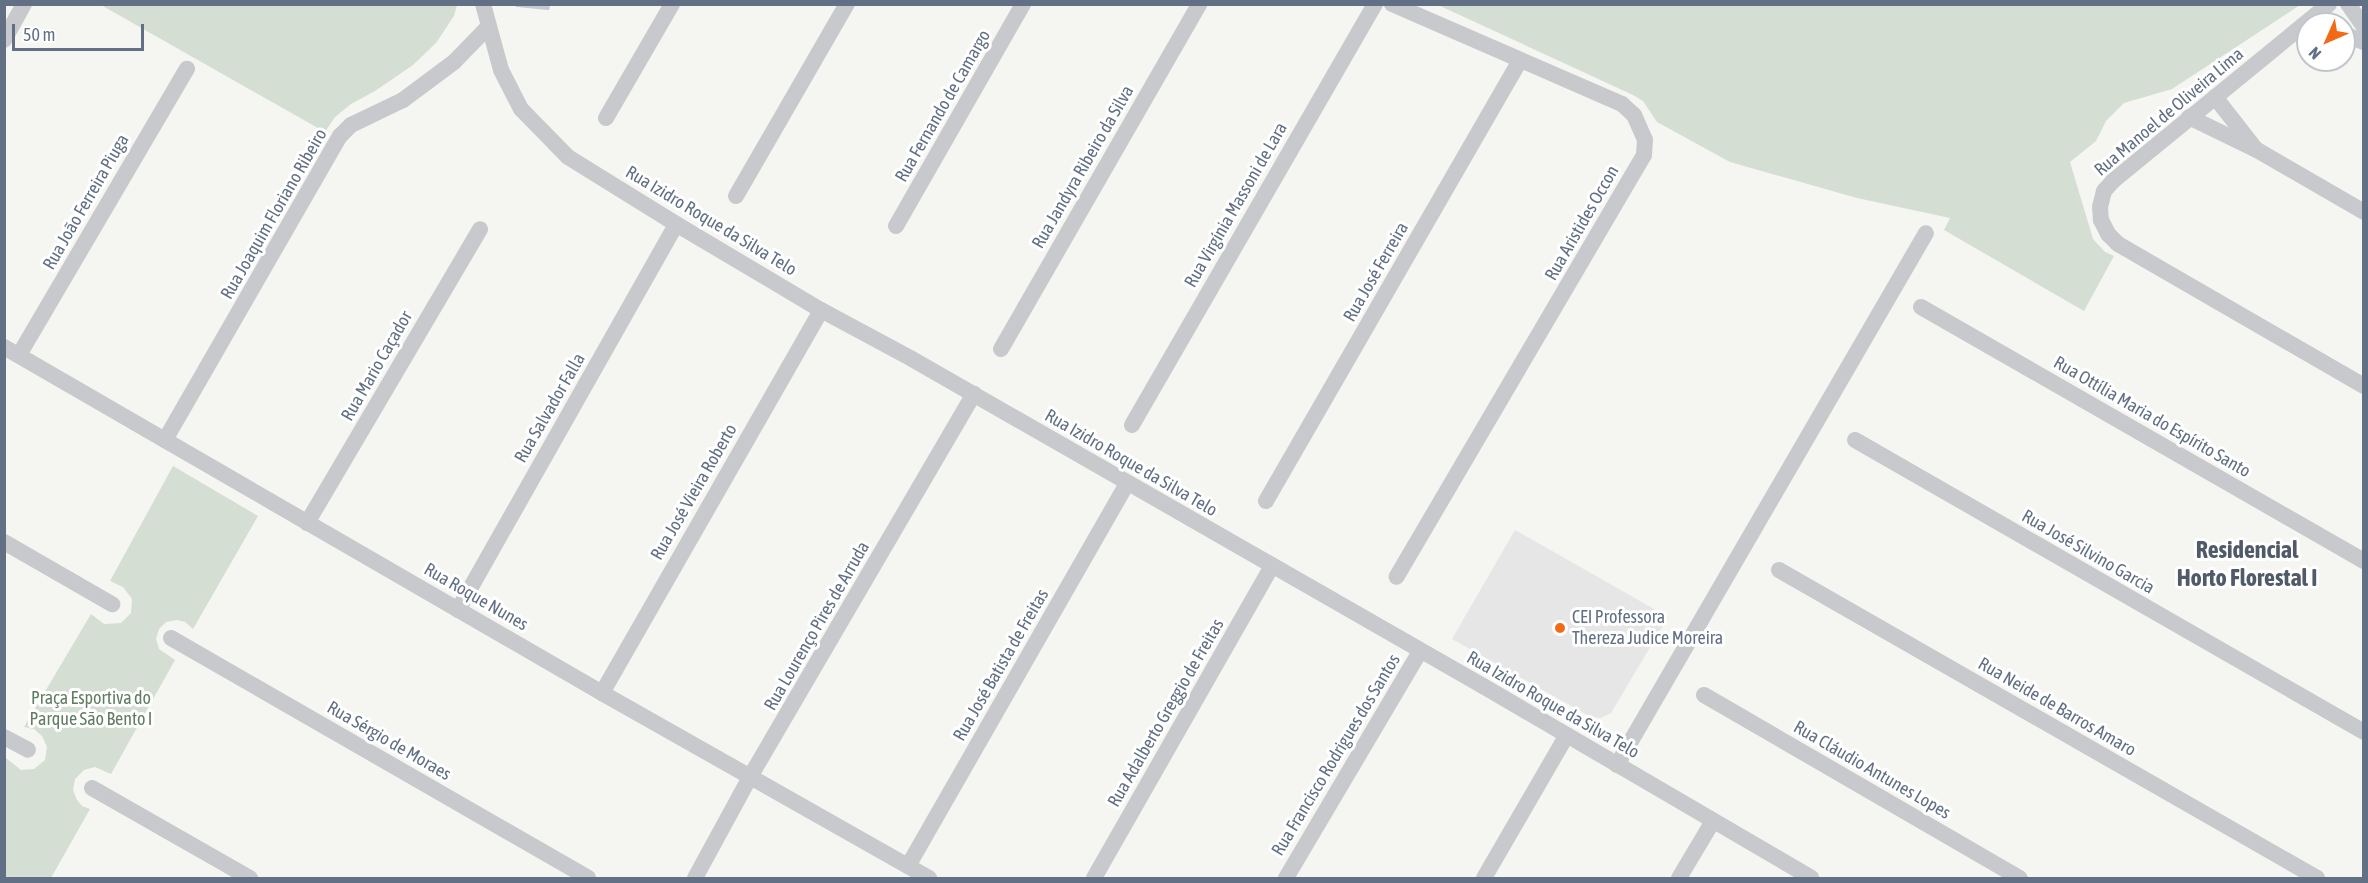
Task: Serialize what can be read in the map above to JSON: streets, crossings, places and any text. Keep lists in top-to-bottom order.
{
  "streets": {
    "street": [
      "Rua Fernando de Camargo",
      "Rua Manoel de Oliveira Lima",
      "Rua Jandyra Ribeiro da Silva",
      "Rua João Ferreira Piuga",
      "Rua Virgínia Massoni de Lara",
      "Rua Joaquim Floriano Ribeiro",
      "Rua Izidro Roque da Silva Telo",
      "Rua Aristides Occon",
      "Rua José Ferreira",
      "Rua Mario Caçador",
      "Rua Salvador Falla",
      "Rua Ottília Maria do Espírito Santo",
      "Rua José Vieira Roberto",
      "Rua José Silvino Garcia",
      "Rua Roque Nunes",
      "Rua Lourenço Pires de Arruda",
      "Rua José Batista de Freitas",
      "Rua Neide de Barros Amaro",
      "Rua Adalberto Greggio de Freitas",
      "Rua Sérgio de Moraes",
      "Rua Francisco Rodrigues dos Santos",
      "Rua Cláudio Antunes Lopes"
    ]
  },
  "crossings": [
    ["Rua João Ferreira Piuga", "Rua Roque Nunes"],
    ["Rua Joaquim Floriano Ribeiro", "Rua Izidro Roque da Silva Telo"],
    ["Rua Joaquim Floriano Ribeiro", "Rua Roque Nunes"],
    ["Rua Izidro Roque da Silva Telo", "Rua Salvador Falla"],
    ["Rua Izidro Roque da Silva Telo", "Rua José Vieira Roberto"],
    ["Rua Izidro Roque da Silva Telo", "Rua Lourenço Pires de Arruda"],
    ["Rua Izidro Roque da Silva Telo", "Rua José Batista de Freitas"],
    ["Rua Izidro Roque da Silva Telo", "Rua Adalberto Greggio de Freitas"],
    ["Rua Izidro Roque da Silva Telo", "Rua Francisco Rodrigues dos Santos"],
    ["Rua Aristides Occon", "Rua José Ferreira"],
    ["Rua Mario Caçador", "Rua Roque Nunes"],
    ["Rua Salvador Falla", "Rua Roque Nunes"],
    ["Rua José Vieira Roberto", "Rua Roque Nunes"],
    ["Rua Roque Nunes", "Rua Lourenço Pires de Arruda"],
    ["Rua Roque Nunes", "Rua José Batista de Freitas"]
  ],
  "districts": ["Residencial Horto Florestal I"],
  "parks": ["Praça Esportiva do Parque São Bento I"],
  "places": ["CEI Professora Thereza Judice Moreira"],
  "scale_bar": "50 m",
  "north": "bottom left"
}
